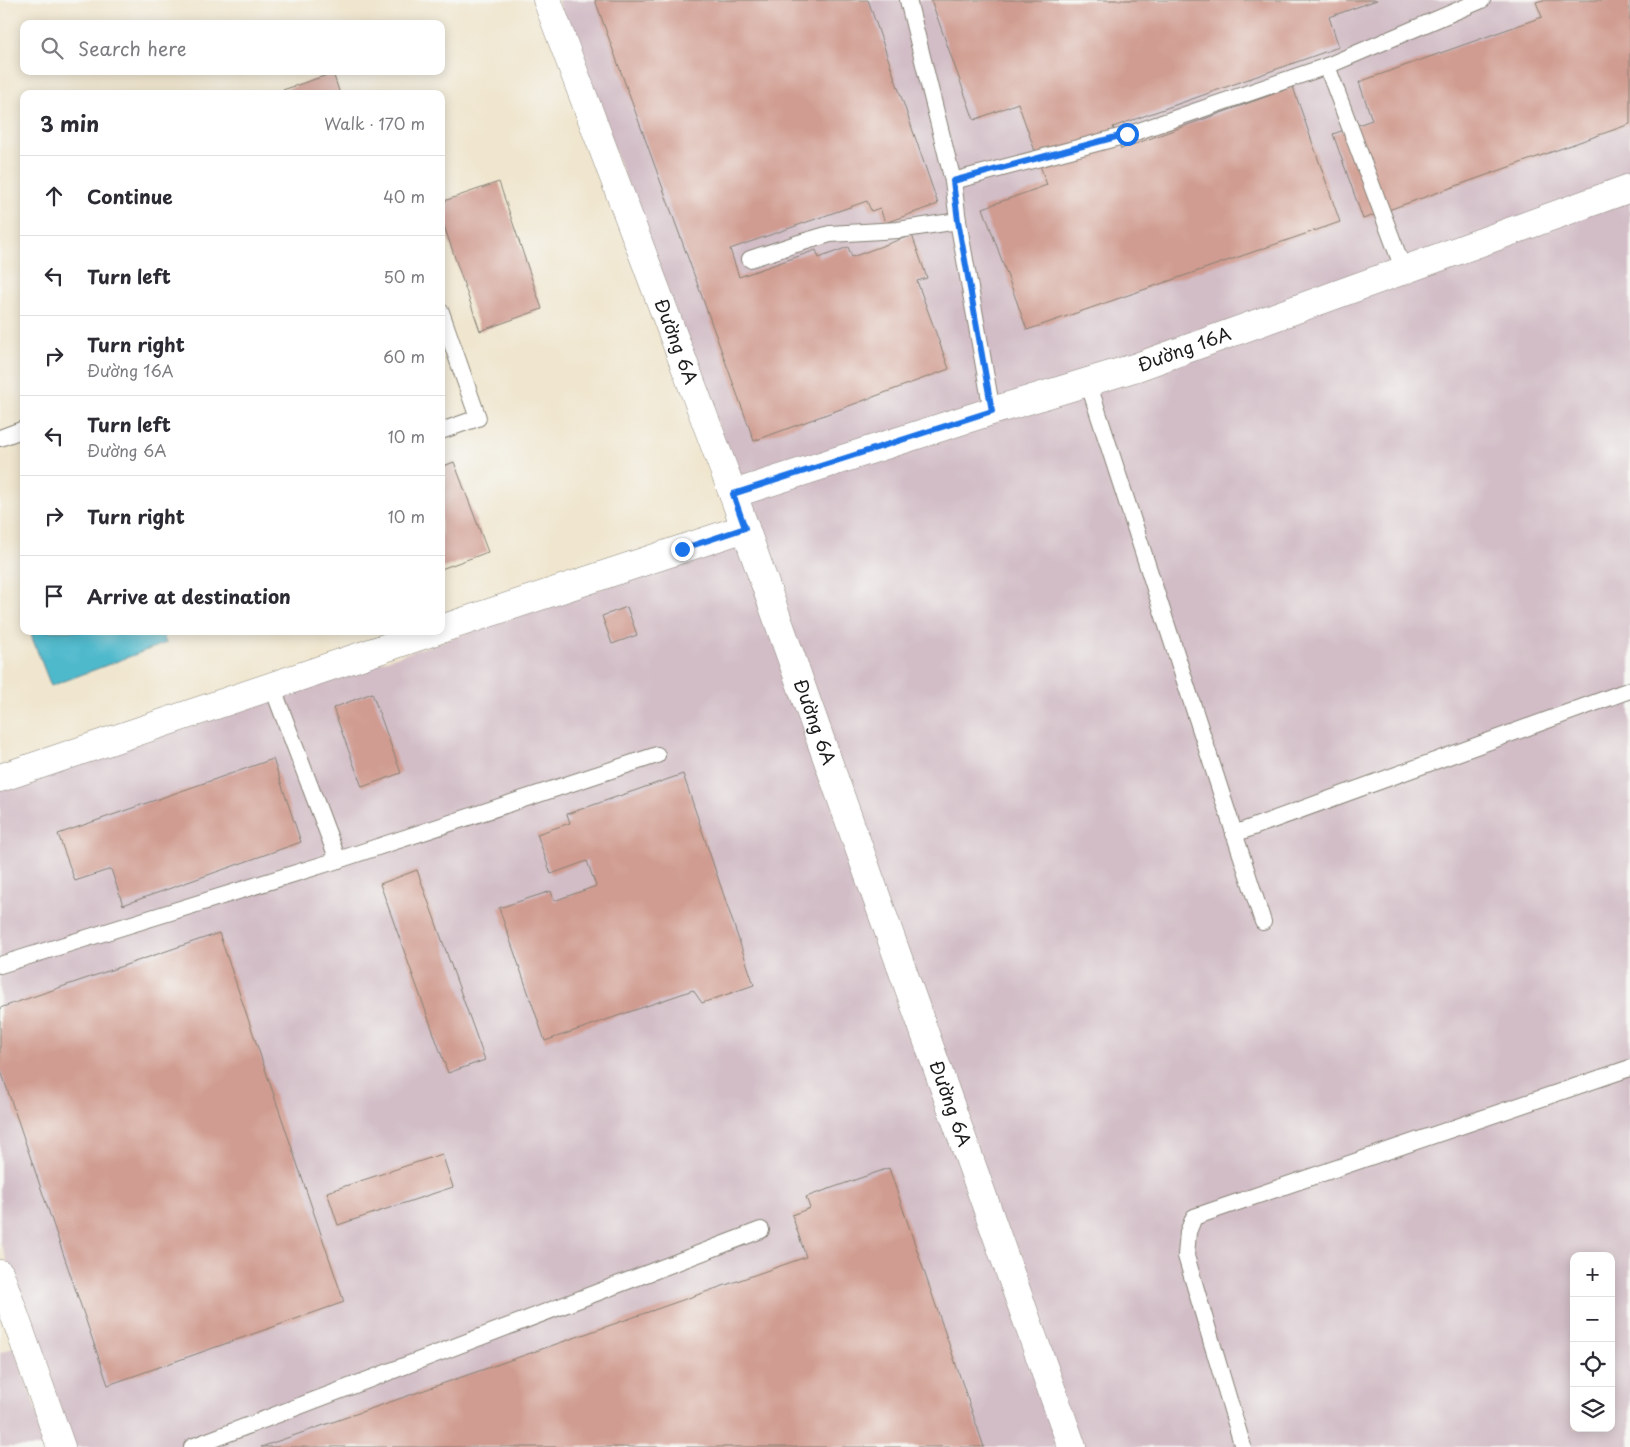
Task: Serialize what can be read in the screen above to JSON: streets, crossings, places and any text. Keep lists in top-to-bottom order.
{
  "streets": {
    "street": ["Đường 6A", "Đường 16A"]
  },
  "crossings": [
    ["Đường 6A", "Đường 16A"]
  ],
  "page": {
    "search": "Search here",
    "heading": ["3 min", "Walk · 170 m"],
    "list": [
      ["Continue", "40 m"],
      ["Turn left", "50 m"],
      ["Turn right", "Đường 16A", "60 m"],
      ["Turn left", "Đường 6A", "10 m"],
      ["Turn right", "10 m"],
      "Arrive at destination"
    ],
    "map_buttons": ["+", "−"]
  }
}
